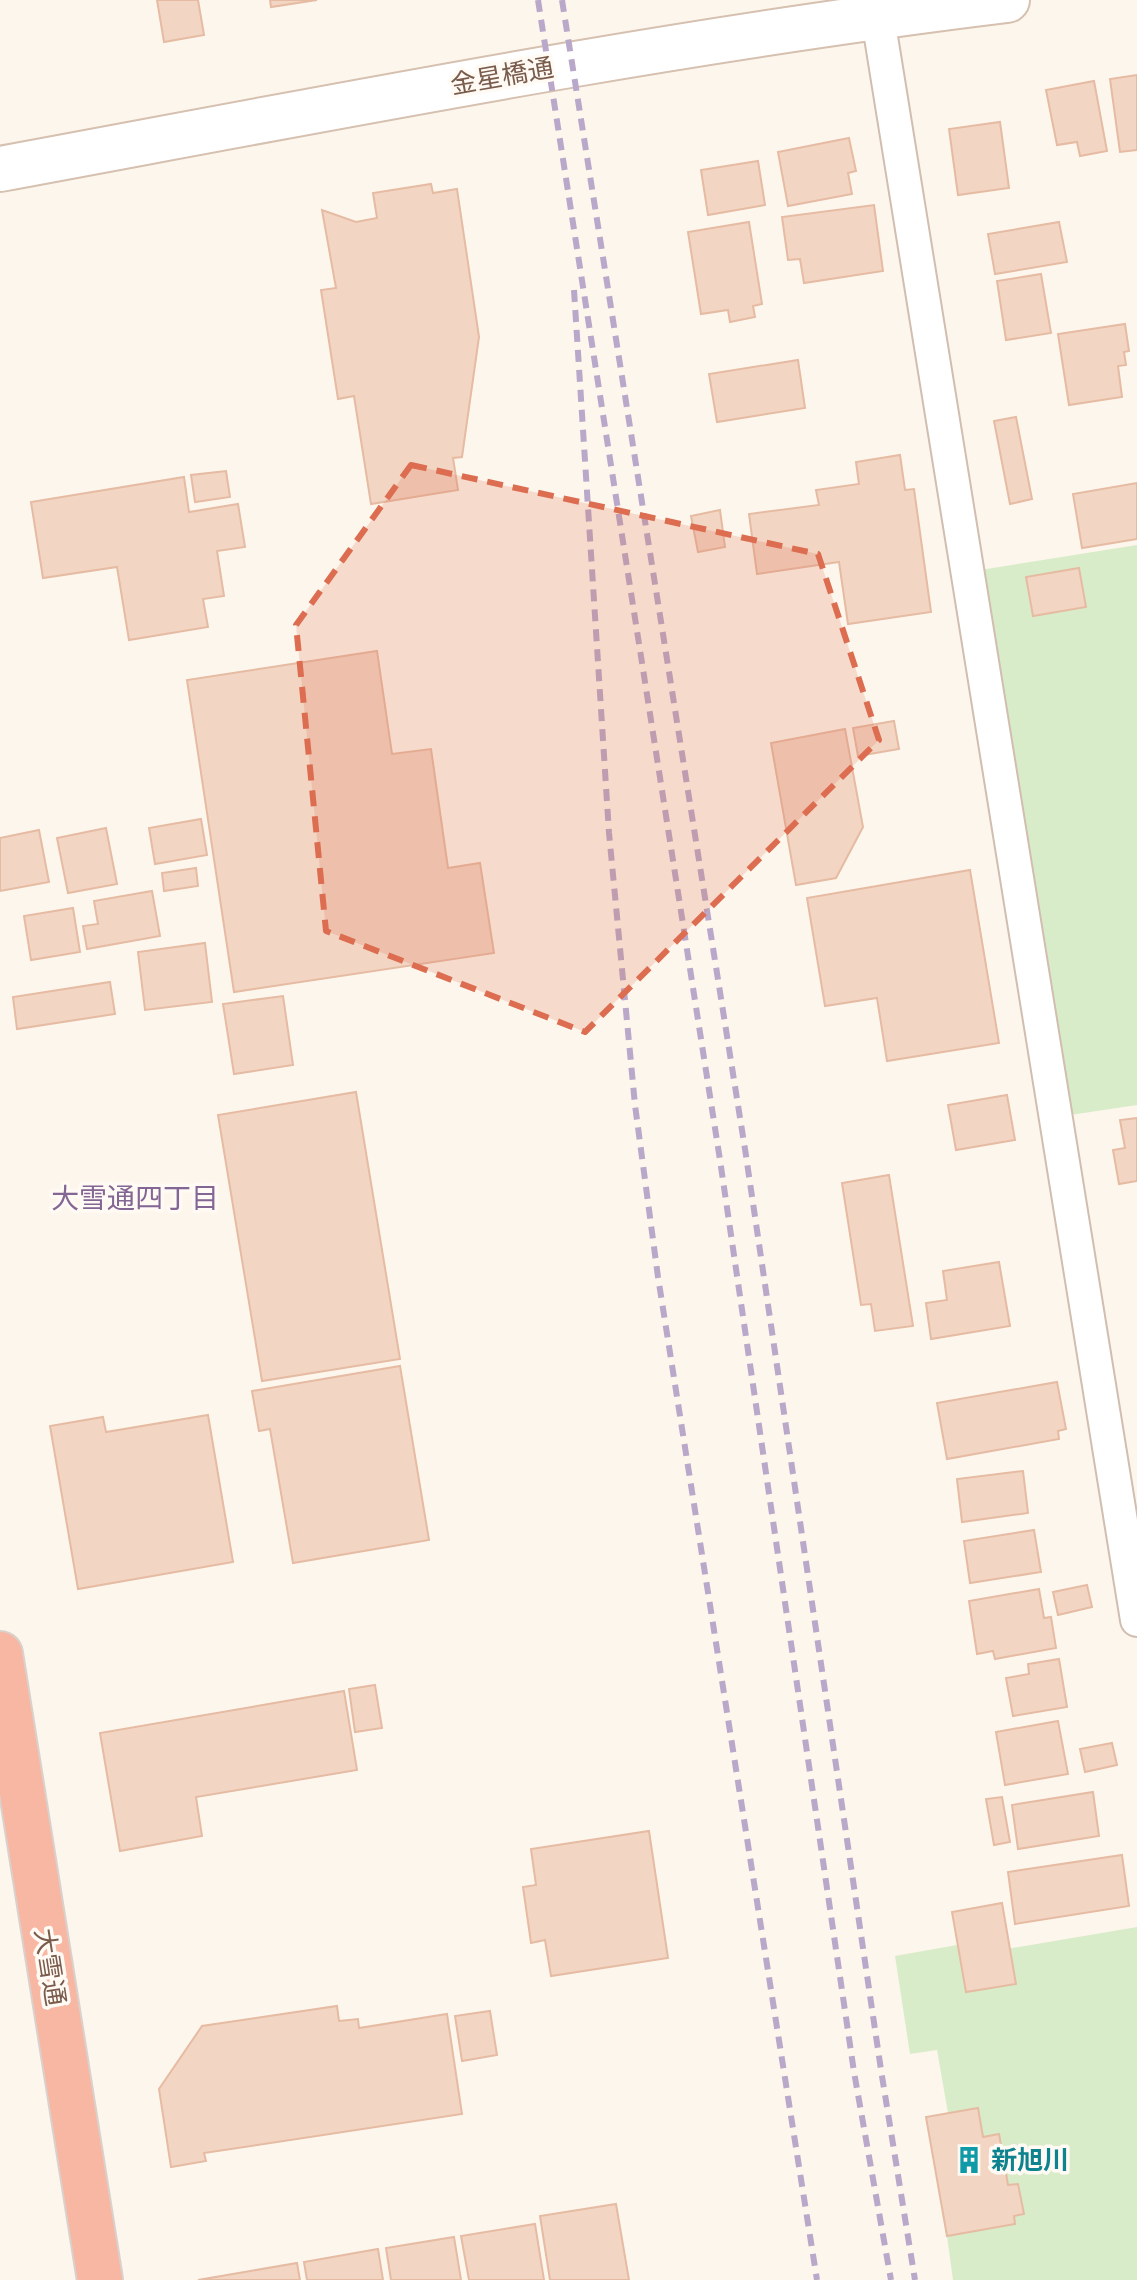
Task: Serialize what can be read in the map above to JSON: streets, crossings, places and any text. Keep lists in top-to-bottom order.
{
  "streets": {
    "highway": ["大雪通"],
    "street": ["金星橋通"]
  },
  "districts": ["大雪通四丁目"],
  "places": {
    "building": ["新旭川"]
  }
}
